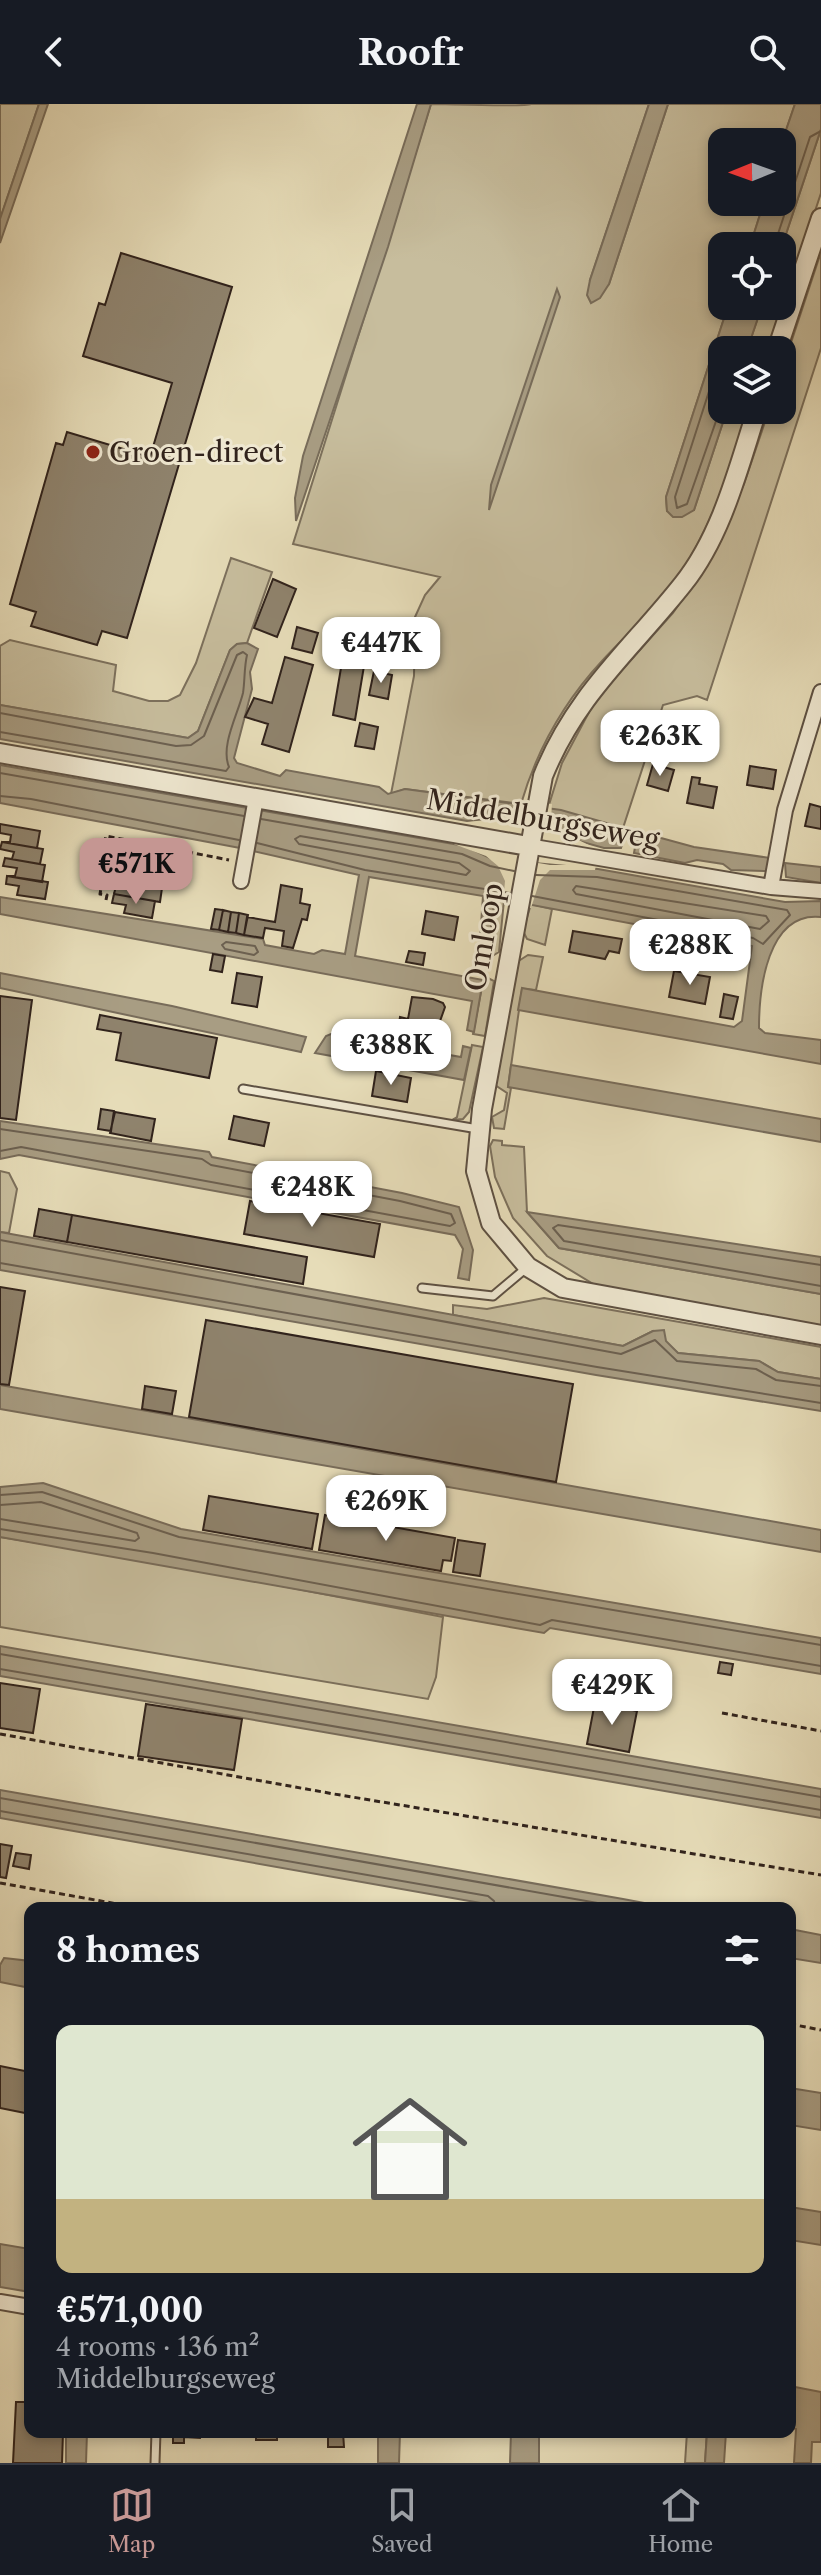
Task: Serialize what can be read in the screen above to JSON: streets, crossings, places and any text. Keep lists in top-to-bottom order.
{
  "streets": {
    "street": ["Middelburgseweg", "Omloop"]
  },
  "crossings": [
    ["Middelburgseweg", "Omloop"]
  ],
  "places": ["Groen-direct"],
  "north": "left",
  "page": {
    "header": "Roofr",
    "price": [
      "€447K",
      "€263K",
      "€571K",
      "€288K",
      "€388K",
      "€248K",
      "€269K",
      "€429K"
    ],
    "heading": "8 homes",
    "list": [
      {
        "name": "€571,000",
        "note": "4 rooms · 136 m² · Middelburgseweg"
      }
    ],
    "tabs": ["Map", "Saved", "Home"]
  }
}
